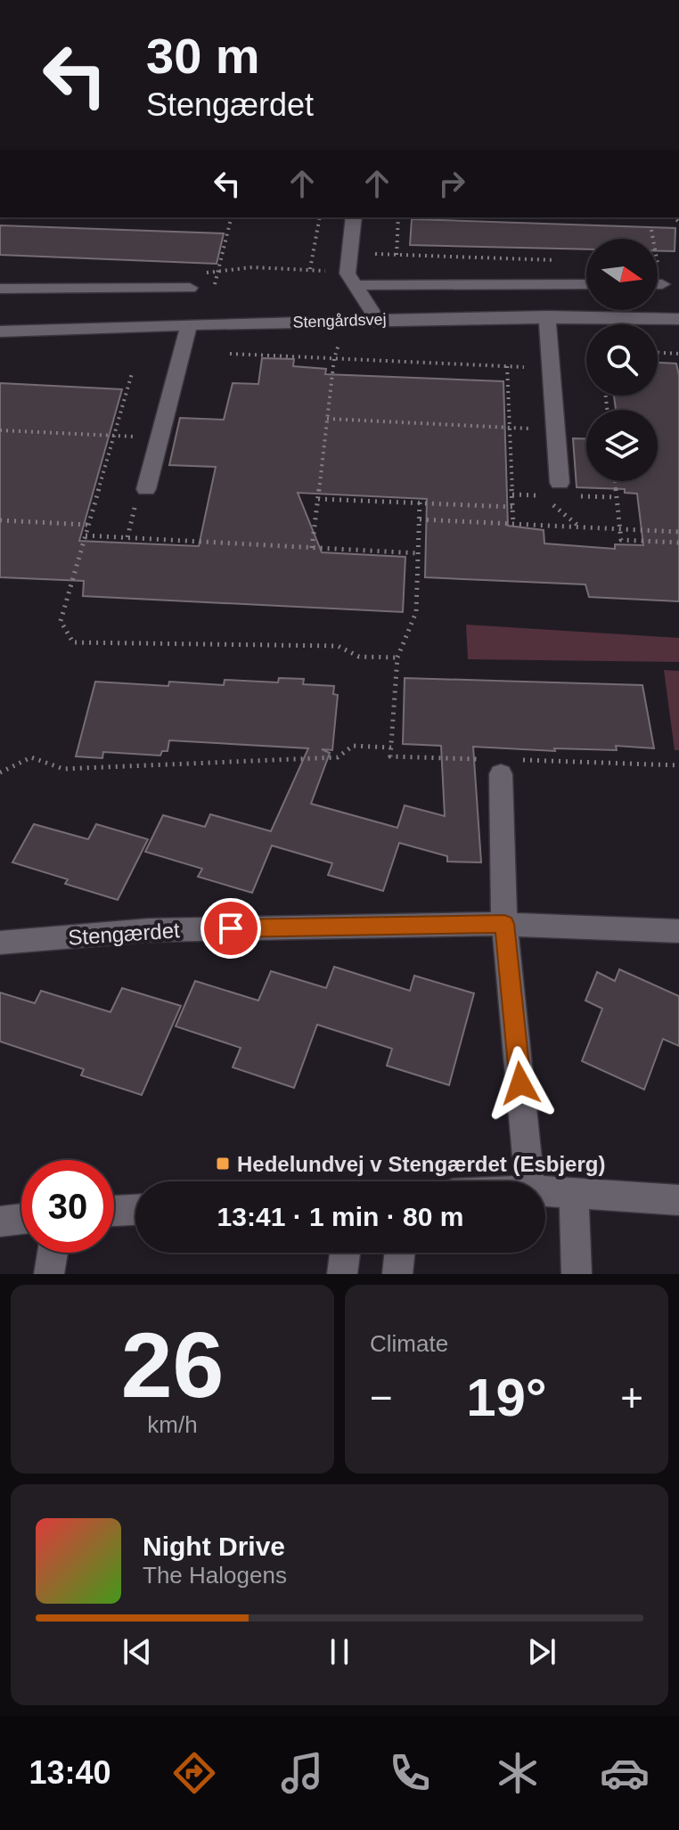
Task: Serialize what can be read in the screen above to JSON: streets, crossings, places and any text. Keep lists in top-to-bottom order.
{
  "streets": {
    "street": ["Stengårdsvej", "Stengærdet"]
  },
  "places": {
    "transit": ["Hedelundvej v Stengærdet (Esbjerg)"]
  },
  "north": "right",
  "page": {
    "turn": ["30 m", "Stengærdet"],
    "limit": "30",
    "trip": "13:41 · 1 min · 80 m",
    "tile": [
      ["26", "km/h"],
      "Climate"
    ],
    "heat": ["−", "19°", "+"],
    "song": ["Night Drive", "The Halogens"],
    "tabs": "13:40"
  }
}
